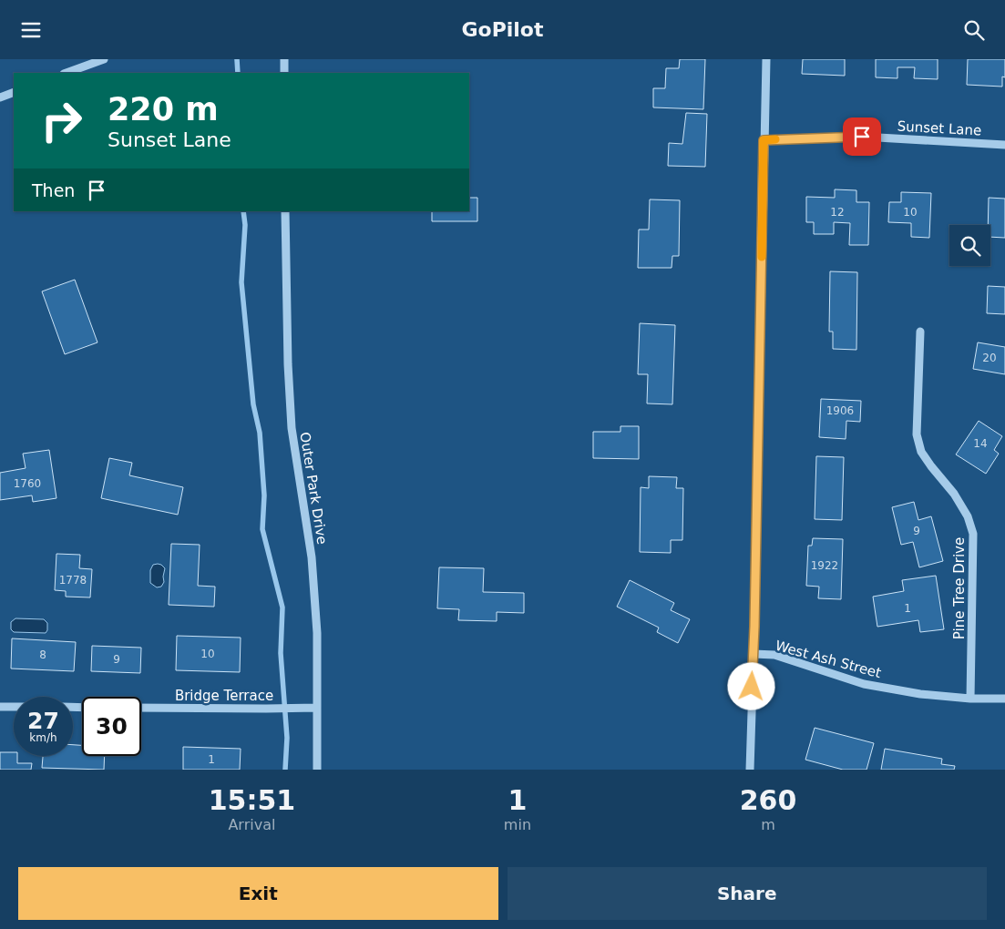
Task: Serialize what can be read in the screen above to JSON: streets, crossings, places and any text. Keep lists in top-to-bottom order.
{
  "streets": {
    "street": [
      "Sunset Lane",
      "Outer Park Drive",
      "Pine Tree Drive",
      "West Ash Street",
      "Bridge Terrace"
    ]
  },
  "crossings": [
    ["Outer Park Drive", "Bridge Terrace"],
    ["Pine Tree Drive", "West Ash Street"]
  ],
  "house_numbers": [
    "12",
    "10",
    "20",
    "1906",
    "14",
    "1760",
    "9",
    "1922",
    "1778",
    "1",
    "10",
    "8",
    "9",
    "1"
  ],
  "page": {
    "header": "GoPilot",
    "turn": ["220 m", "Sunset Lane"],
    "then": "Then",
    "speed": "27 km/h",
    "limit": "30",
    "eta": [
      "15:51",
      "Arrival",
      "1",
      "min",
      "260",
      "m"
    ],
    "buttons": ["Exit", "Share"]
  }
}
